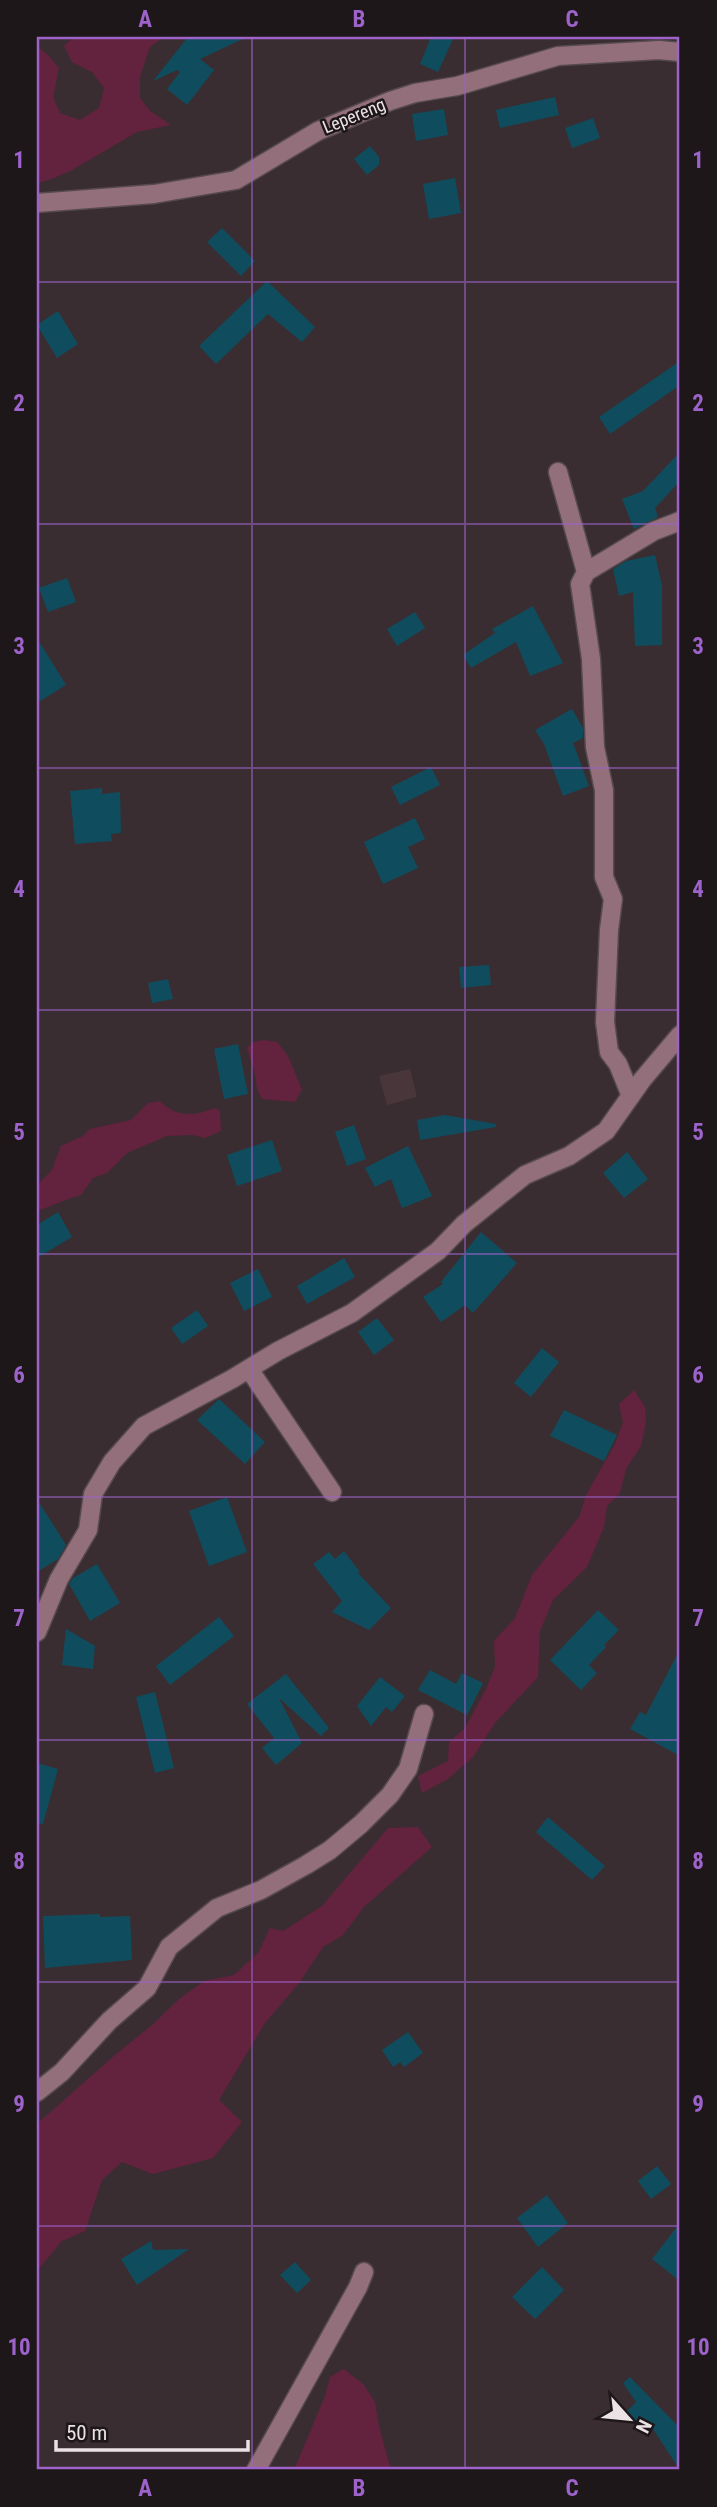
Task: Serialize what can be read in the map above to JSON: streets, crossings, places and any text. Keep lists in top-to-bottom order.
{
  "streets": {
    "street": ["Lepereng"]
  },
  "scale_bar": "50 m",
  "north": "bottom right",
  "grid": {
    "columns": ["A", "B", "C"],
    "rows": [
      "1",
      "2",
      "3",
      "4",
      "5",
      "6",
      "7",
      "8",
      "9",
      "10"
    ]
  }
}
